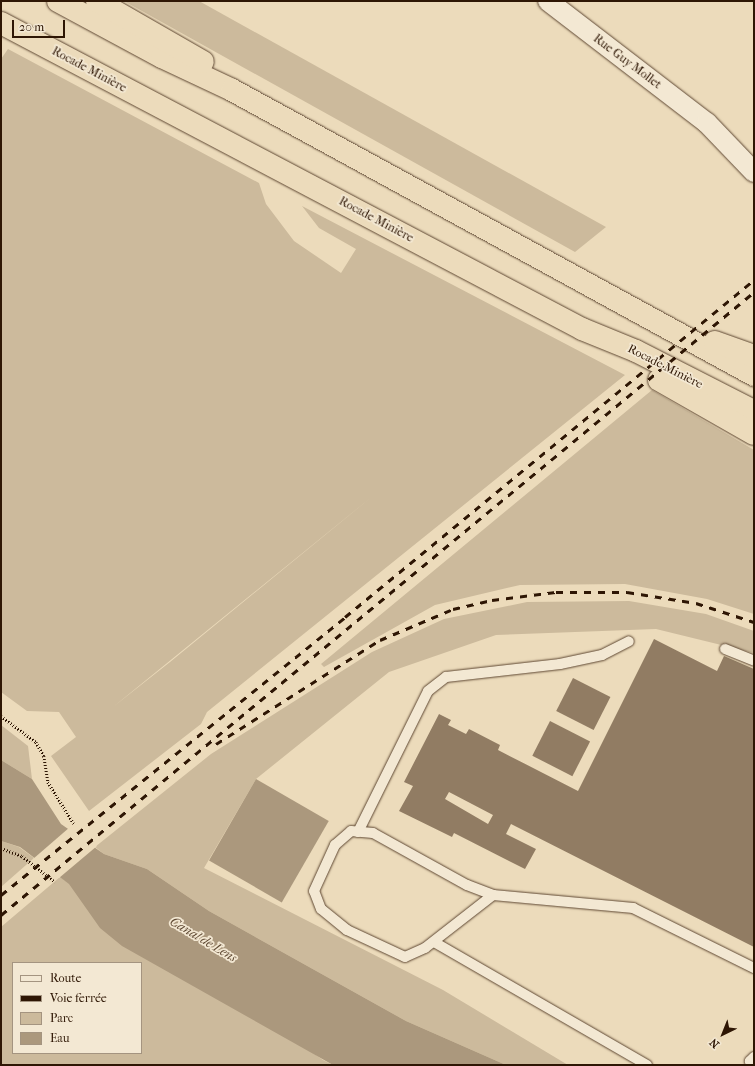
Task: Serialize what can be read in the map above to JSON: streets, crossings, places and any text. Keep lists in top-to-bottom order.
{
  "streets": {
    "highway": ["Rocade Minière"],
    "street": ["Rue Guy Mollet"]
  },
  "water": ["Canal de Lens"],
  "legend": [
    "Route",
    "Voie ferrée",
    "Parc",
    "Eau"
  ],
  "scale_bar": "20 m",
  "north": "bottom left"
}
